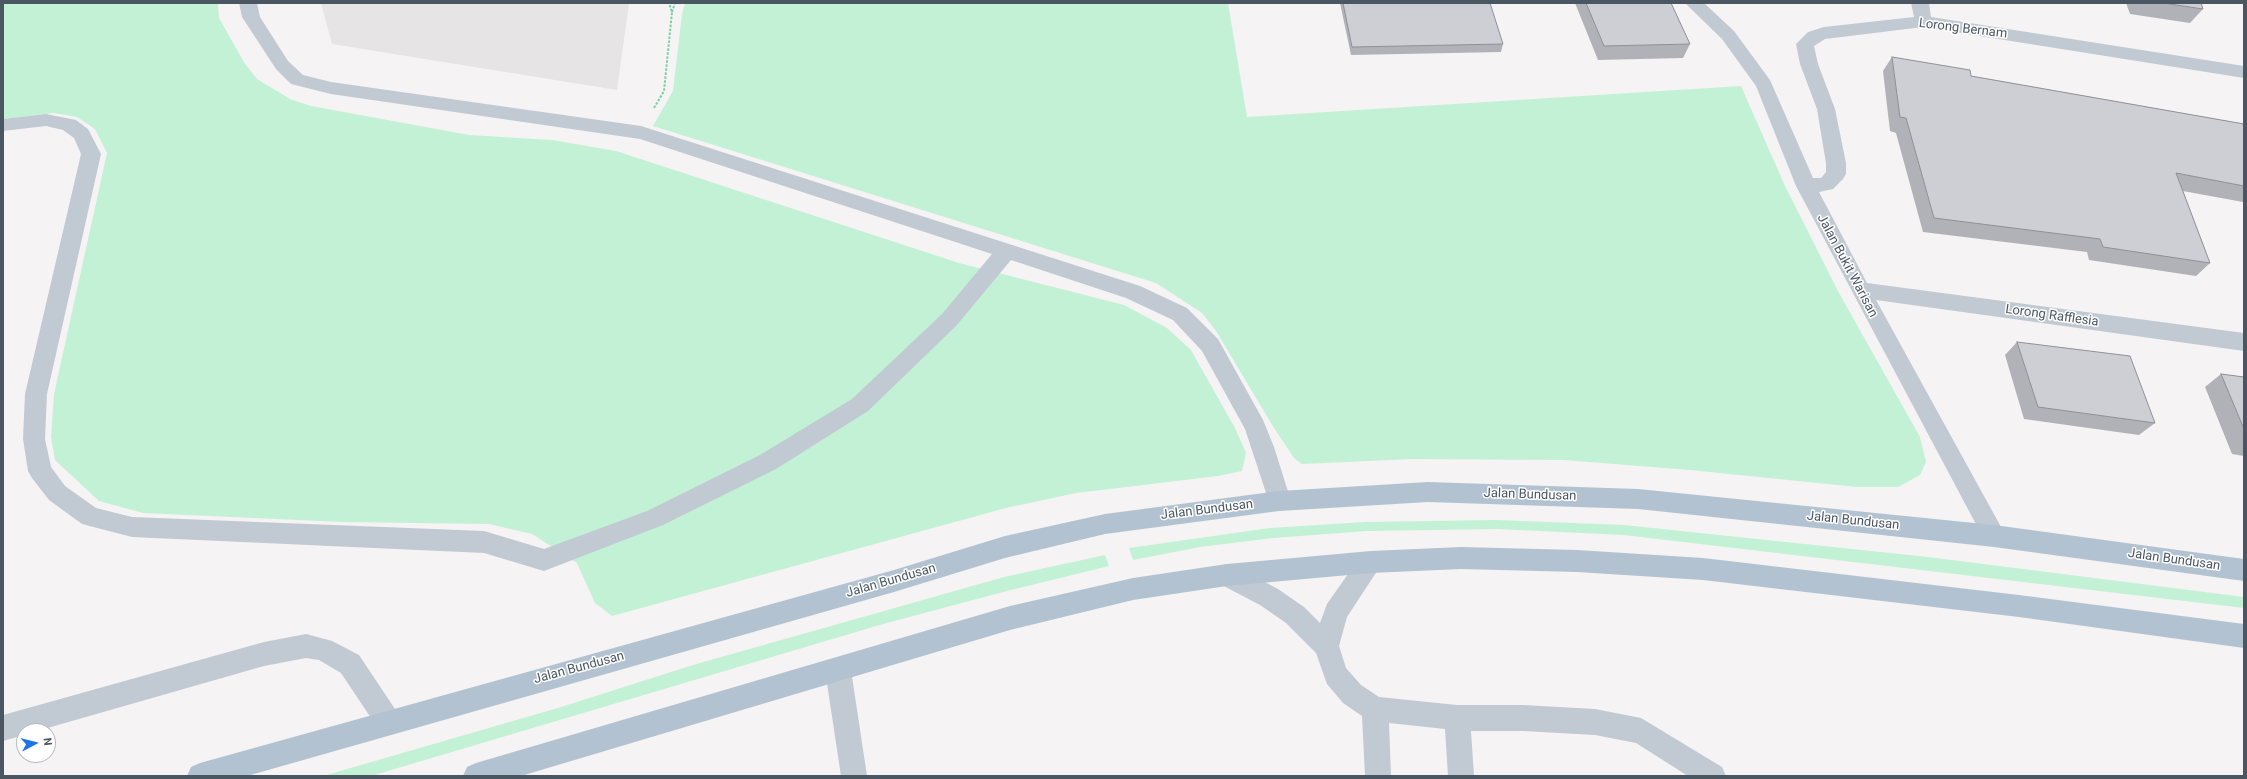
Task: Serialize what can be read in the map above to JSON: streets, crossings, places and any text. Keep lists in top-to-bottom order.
{
  "streets": {
    "main road": ["Jalan Bundusan"],
    "street": ["Lorong Bernam", "Jalan Bukit Warisan", "Lorong Rafflesia"]
  },
  "crossings": [
    ["Lorong Bernam", "Jalan Bukit Warisan"],
    ["Jalan Bukit Warisan", "Lorong Rafflesia"],
    ["Jalan Bukit Warisan", "Jalan Bundusan"]
  ],
  "north": "right"
}
